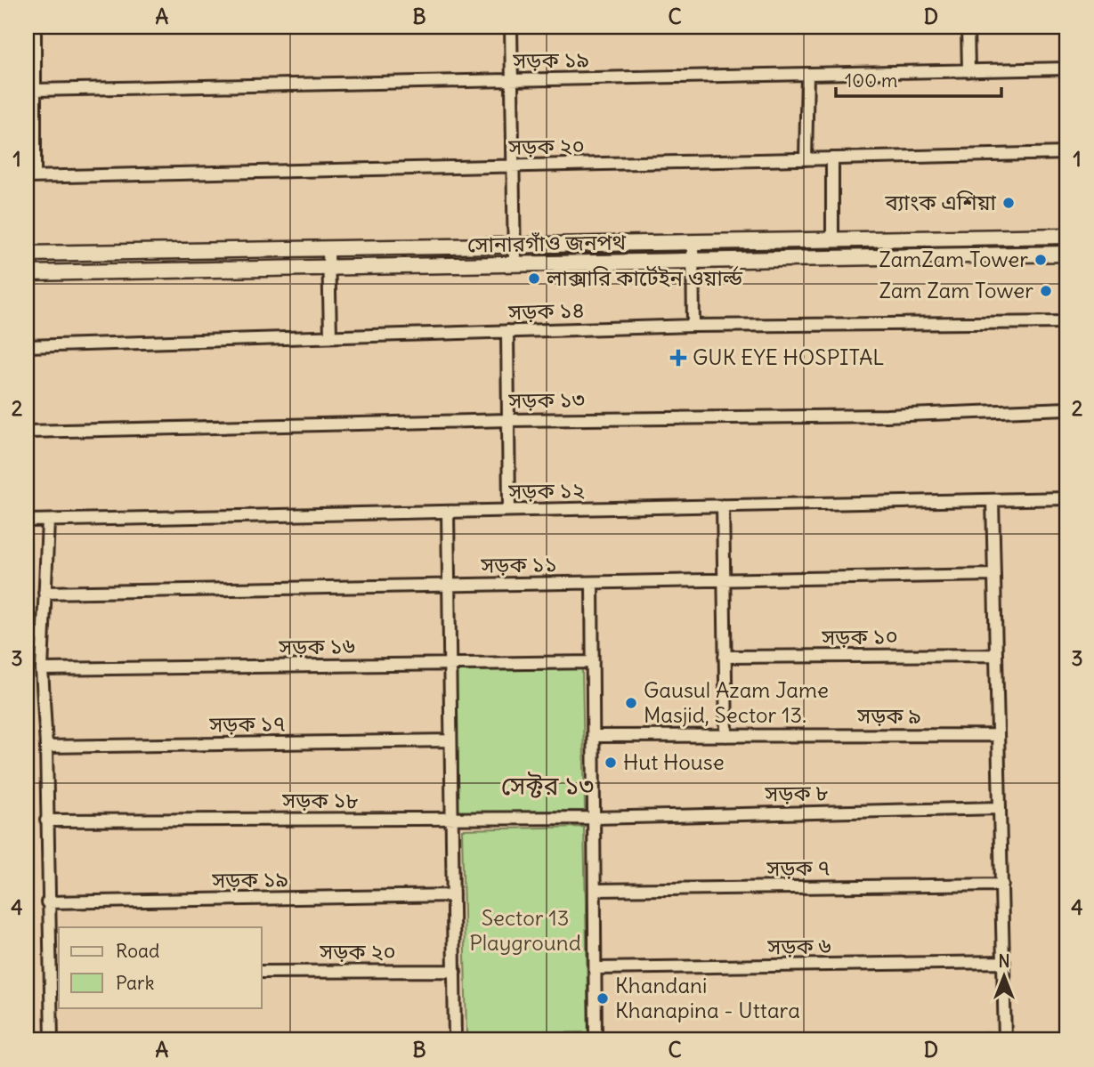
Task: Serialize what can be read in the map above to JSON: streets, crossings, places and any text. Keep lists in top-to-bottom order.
{
  "streets": {
    "main road": ["সোনারগাঁও জনপথ"],
    "street": [
      "সড়ক ১৯",
      "সড়ক ২০",
      "সড়ক ১৪",
      "সড়ক ১৩",
      "সড়ক ১২",
      "সড়ক ১১",
      "সড়ক ১০",
      "সড়ক ১৬",
      "সড়ক ৯",
      "সড়ক ১৭",
      "সড়ক ৮",
      "সড়ক ১৮",
      "সড়ক ৭",
      "সড়ক ৬"
    ]
  },
  "crossings": [
    ["সড়ক ৮", "সড়ক ১৮"]
  ],
  "districts": ["সেক্টর ১৩"],
  "parks": ["Sector 13 Playground"],
  "places": {
    "other": [
      "ব্যাংক এশিয়া",
      "ZamZam Tower",
      "লাক্সারি কার্টেইন ওয়ার্ল্ড",
      "Zam Zam Tower",
      "Gausul Azam Jame Masjid, Sector 13.",
      "Hut House",
      "Khandani Khanapina - Uttara"
    ],
    "health": ["GUK EYE HOSPITAL"]
  },
  "legend": ["Road", "Park"],
  "scale_bar": "100 m",
  "north": "top",
  "grid": {
    "columns": [
      "A",
      "B",
      "C",
      "D"
    ],
    "rows": [
      "1",
      "2",
      "3",
      "4"
    ]
  }
}
